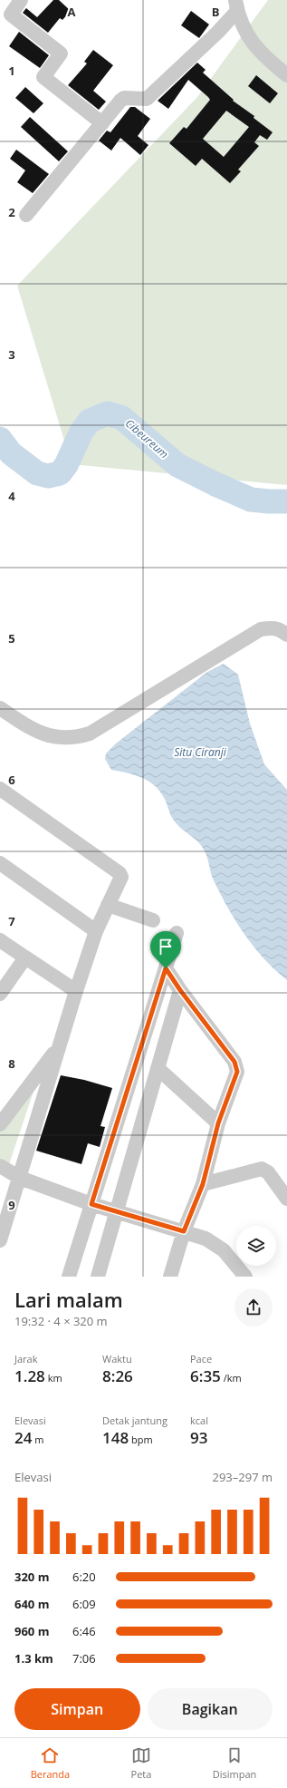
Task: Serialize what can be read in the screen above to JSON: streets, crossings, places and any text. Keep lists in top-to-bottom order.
{
  "water": ["Cibeureum", "Situ Ciranji"],
  "page": {
    "heading": ["Lari malam", "19:32 · 4 × 320 m"],
    "stats": [
      ["Jarak", "1.28 km"],
      ["Waktu", "8:26"],
      ["Pace", "6:35 /km"],
      ["Elevasi", "24 m"],
      ["Detak jantung", "148 bpm"],
      ["kcal", "93"]
    ],
    "chart": ["Elevasi", "293–297 m"],
    "list": [
      {
        "name": "320 m",
        "note": "6:20"
      },
      {
        "name": "640 m",
        "note": "6:09"
      },
      {
        "name": "960 m",
        "note": "6:46"
      },
      {
        "name": "1.3 km",
        "note": "7:06"
      }
    ],
    "buttons": ["Simpan", "Bagikan"],
    "tabs": ["Beranda", "Peta", "Disimpan"]
  },
  "grid": {
    "columns": ["A", "B"],
    "rows": [
      "1",
      "2",
      "3",
      "4",
      "5",
      "6",
      "7",
      "8",
      "9"
    ]
  }
}
